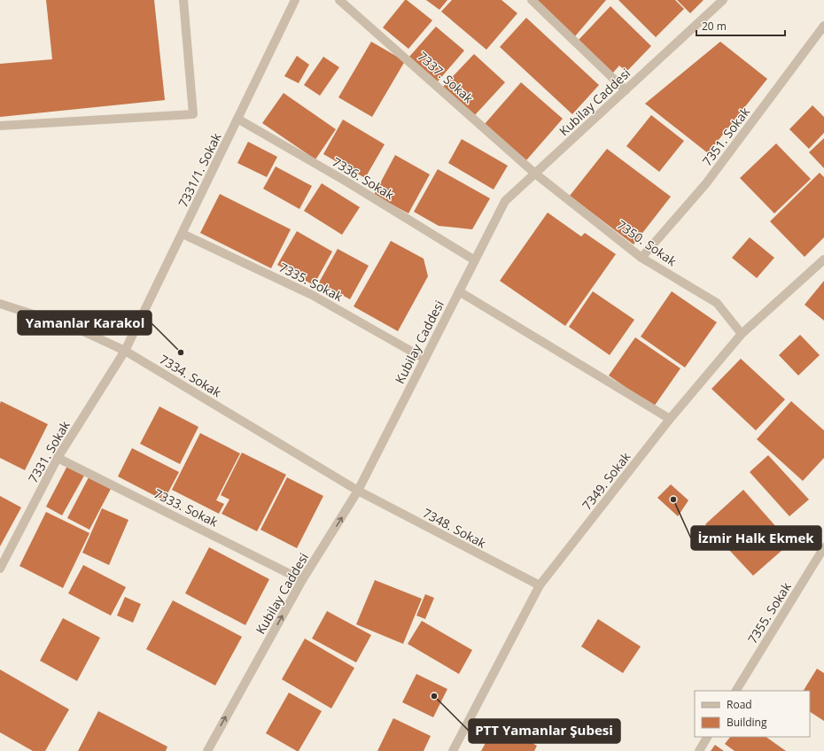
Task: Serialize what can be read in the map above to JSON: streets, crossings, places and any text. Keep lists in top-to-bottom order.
{
  "streets": {
    "street": [
      "7337. Sokak",
      "Kubilay Caddesi",
      "7351. Sokak",
      "7331/1. Sokak",
      "7336. Sokak",
      "7350. Sokak",
      "7335. Sokak",
      "7334. Sokak",
      "7331. Sokak",
      "7349. Sokak",
      "7333. Sokak",
      "7348. Sokak",
      "7355. Sokak"
    ]
  },
  "crossings": [
    ["7337. Sokak", "Kubilay Caddesi"],
    ["7337. Sokak", "7350. Sokak"],
    ["Kubilay Caddesi", "7336. Sokak"],
    ["Kubilay Caddesi", "7350. Sokak"],
    ["Kubilay Caddesi", "7335. Sokak"],
    ["Kubilay Caddesi", "7334. Sokak"],
    ["Kubilay Caddesi", "7333. Sokak"],
    ["Kubilay Caddesi", "7348. Sokak"],
    ["7351. Sokak", "7350. Sokak"],
    ["7331/1. Sokak", "7336. Sokak"],
    ["7331/1. Sokak", "7335. Sokak"],
    ["7331/1. Sokak", "7334. Sokak"],
    ["7331/1. Sokak", "7331. Sokak"],
    ["7350. Sokak", "7349. Sokak"],
    ["7334. Sokak", "7331. Sokak"],
    ["7334. Sokak", "7348. Sokak"],
    ["7331. Sokak", "7333. Sokak"],
    ["7349. Sokak", "7348. Sokak"]
  ],
  "places": ["Yamanlar Karakol", "İzmir Halk Ekmek", "PTT Yamanlar Şubesi"],
  "legend": ["Road", "Building"],
  "scale_bar": "20 m"
}
